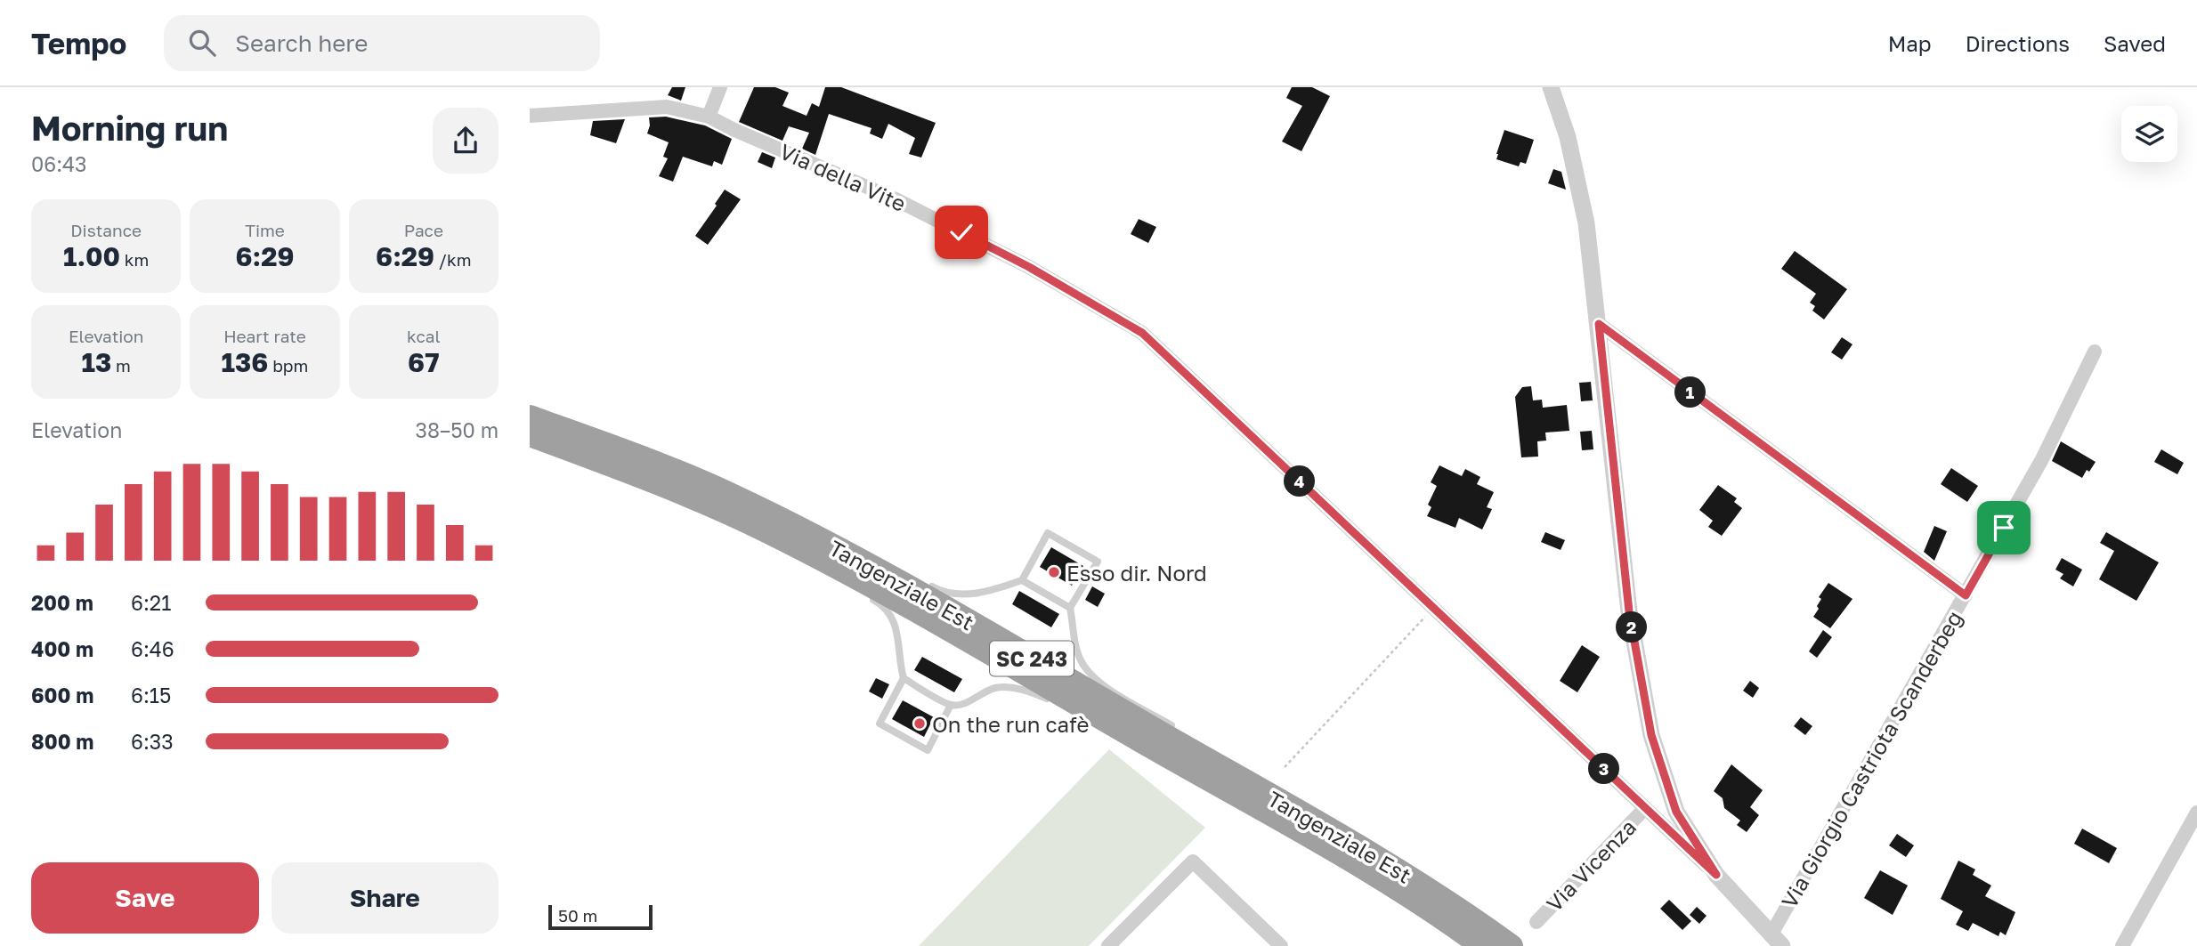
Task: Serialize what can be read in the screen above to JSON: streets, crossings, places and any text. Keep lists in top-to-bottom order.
{
  "streets": {
    "highway": ["Tangenziale Est", "SC 243"],
    "street": ["Via della Vite", "Via Giorgio Castriota Scanderbeg", "Via Vicenza"]
  },
  "crossings": [
    ["Via della Vite", "Via Vicenza"]
  ],
  "places": ["Esso dir. Nord", "On the run cafè"],
  "scale_bar": "50 m",
  "page": {
    "header": "Tempo",
    "search": "Search here",
    "nav": ["Map", "Directions", "Saved"],
    "heading": ["Morning run", "06:43"],
    "stats": [
      ["Distance", "1.00 km"],
      ["Time", "6:29"],
      ["Pace", "6:29 /km"],
      ["Elevation", "13 m"],
      ["Heart rate", "136 bpm"],
      ["kcal", "67"]
    ],
    "pins": [
      "1",
      "4",
      "2",
      "3"
    ],
    "chart": ["Elevation", "38–50 m"],
    "list": [
      {
        "name": "200 m",
        "note": "6:21"
      },
      {
        "name": "400 m",
        "note": "6:46"
      },
      {
        "name": "600 m",
        "note": "6:15"
      },
      {
        "name": "800 m",
        "note": "6:33"
      }
    ],
    "buttons": ["Save", "Share"],
    "scale": "50 m"
  }
}
